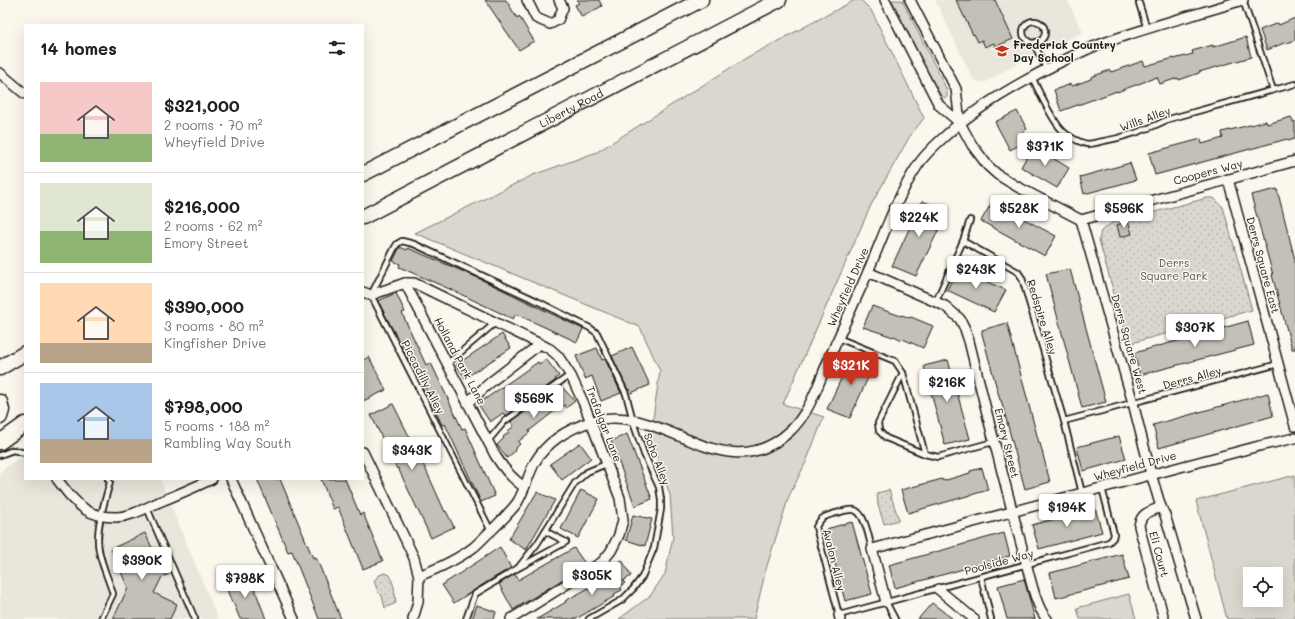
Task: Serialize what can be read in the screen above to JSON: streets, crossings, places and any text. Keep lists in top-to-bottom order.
{
  "streets": {
    "main road": ["Liberty Road"],
    "street": [
      "Coopers Way",
      "Derrs Square East",
      "Wheyfield Drive",
      "Derrs Square West",
      "Holland Park Lane",
      "Trafalgar Lane",
      "Emory Street",
      "Eli Court"
    ],
    "lane": [
      "Wills Alley",
      "Redspire Alley",
      "Piccadilly Alley",
      "Derrs Alley",
      "Soho Alley",
      "Avalon Alley",
      "Poolside Way"
    ]
  },
  "crossings": [
    ["Wills Alley", "Wheyfield Drive"],
    ["Coopers Way", "Derrs Square East"],
    ["Coopers Way", "Derrs Square West"],
    ["Derrs Square East", "Derrs Alley"],
    ["Wheyfield Drive", "Redspire Alley"],
    ["Wheyfield Drive", "Derrs Square West"],
    ["Wheyfield Drive", "Holland Park Lane"],
    ["Wheyfield Drive", "Piccadilly Alley"],
    ["Wheyfield Drive", "Trafalgar Lane"],
    ["Wheyfield Drive", "Emory Street"],
    ["Wheyfield Drive", "Soho Alley"],
    ["Wheyfield Drive", "Eli Court"],
    ["Wheyfield Drive", "Avalon Alley"],
    ["Wheyfield Drive", "Poolside Way"],
    ["Redspire Alley", "Derrs Alley"],
    ["Derrs Square West", "Derrs Alley"],
    ["Derrs Square West", "Eli Court"],
    ["Holland Park Lane", "Trafalgar Lane"],
    ["Piccadilly Alley", "Soho Alley"],
    ["Emory Street", "Poolside Way"],
    ["Avalon Alley", "Poolside Way"]
  ],
  "parks": ["Derrs Square Park"],
  "places": {
    "school or university": ["Frederick Country Day School"]
  },
  "page": {
    "heading": "14 homes",
    "list": [
      {
        "name": "$321,000",
        "note": "2 rooms · 70 m² · Wheyfield Drive"
      },
      {
        "name": "$216,000",
        "note": "2 rooms · 62 m² · Emory Street"
      },
      {
        "name": "$390,000",
        "note": "3 rooms · 80 m² · Kingfisher Drive"
      },
      {
        "name": "$798,000",
        "note": "5 rooms · 188 m² · Rambling Way South"
      }
    ],
    "price": [
      "$371K",
      "$528K",
      "$596K",
      "$224K",
      "$243K",
      "$307K",
      "$321K",
      "$216K",
      "$569K",
      "$343K",
      "$194K",
      "$390K",
      "$305K",
      "$798K"
    ]
  }
}
